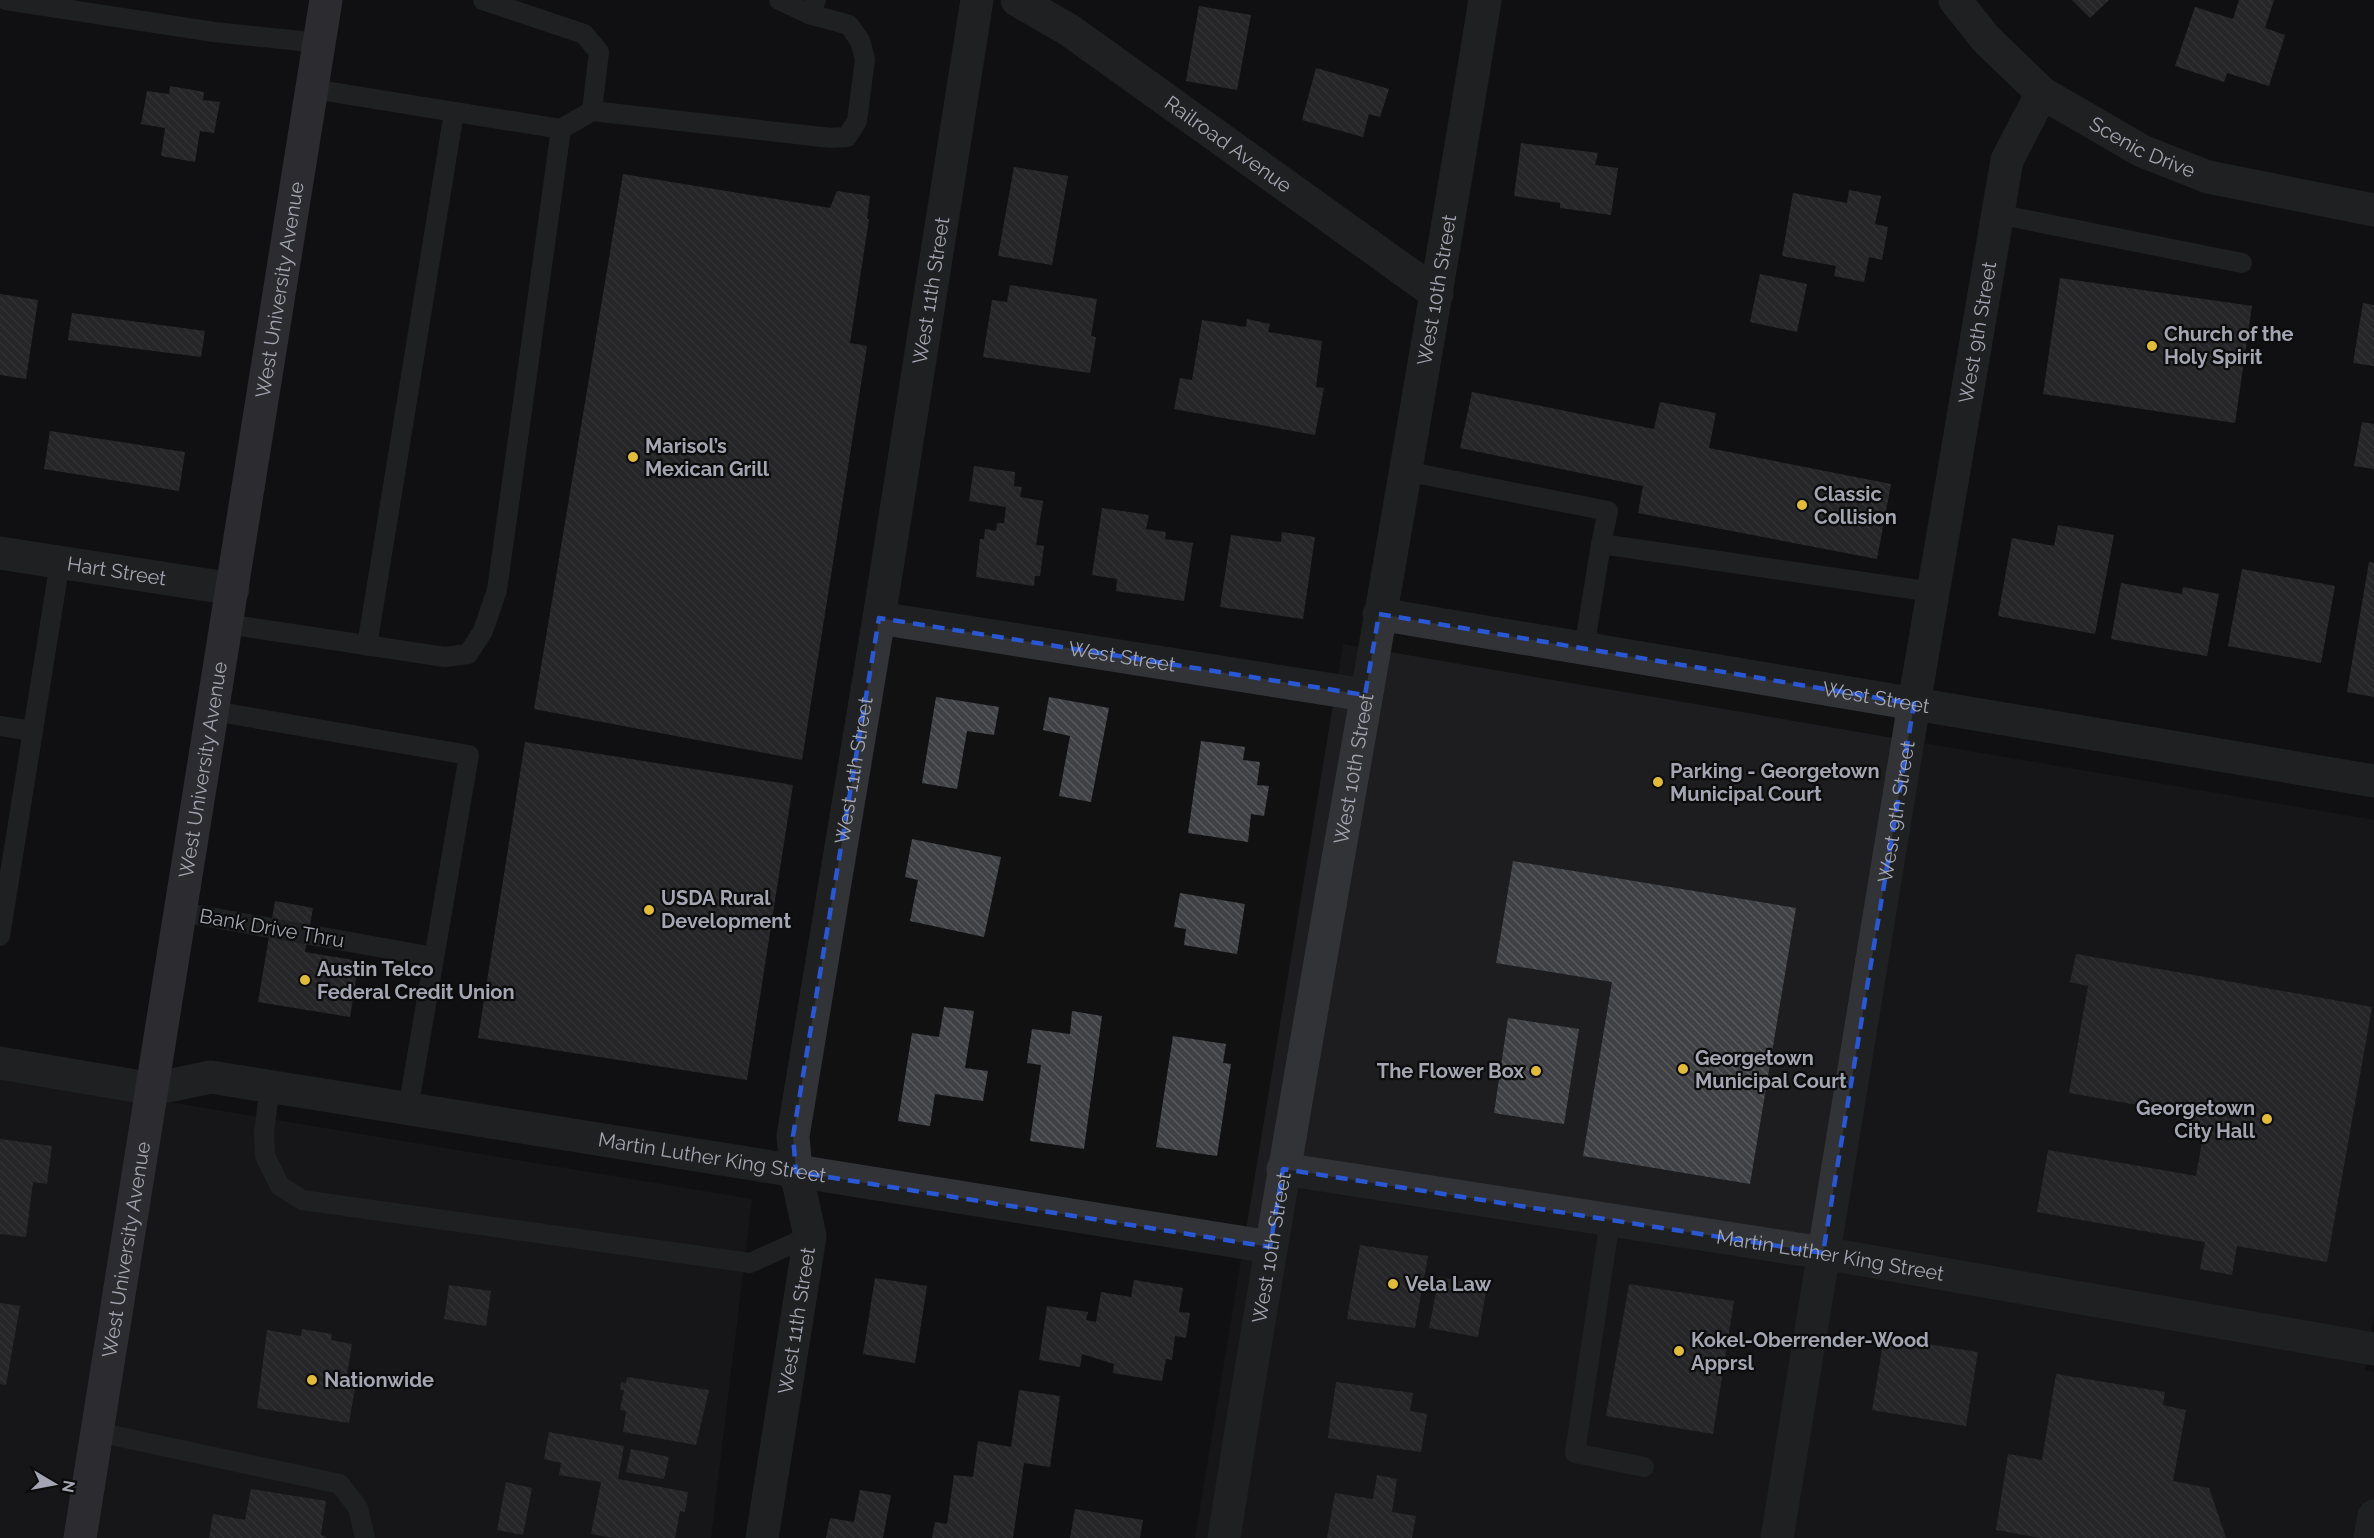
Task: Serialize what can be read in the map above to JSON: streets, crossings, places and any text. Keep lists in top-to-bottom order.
{
  "streets": {
    "main road": ["West University Avenue"],
    "street": [
      "Railroad Avenue",
      "Scenic Drive",
      "West 11th Street",
      "West 10th Street",
      "West 9th Street",
      "Hart Street",
      "West Street",
      "Martin Luther King Street"
    ],
    "lane": ["Bank Drive Thru"]
  },
  "crossings": [
    ["Railroad Avenue", "West 10th Street"],
    ["Scenic Drive", "West 9th Street"],
    ["West University Avenue", "Hart Street"],
    ["West University Avenue", "Bank Drive Thru"],
    ["West University Avenue", "Martin Luther King Street"],
    ["West 11th Street", "West Street"],
    ["West 11th Street", "Martin Luther King Street"],
    ["West 10th Street", "West Street"],
    ["West 10th Street", "Martin Luther King Street"],
    ["West 9th Street", "West Street"],
    ["West 9th Street", "Martin Luther King Street"]
  ],
  "places": [
    "Church of the Holy Spirit",
    "Marisol’s Mexican Grill",
    "Classic Collision",
    "Parking - Georgetown Municipal Court",
    "USDA Rural Development",
    "Austin Telco Federal Credit Union",
    "Georgetown Municipal Court",
    "The Flower Box",
    "Georgetown City Hall",
    "Vela Law",
    "Kokel-Oberrender-Wood Apprsl",
    "Nationwide"
  ],
  "north": "right"
}
